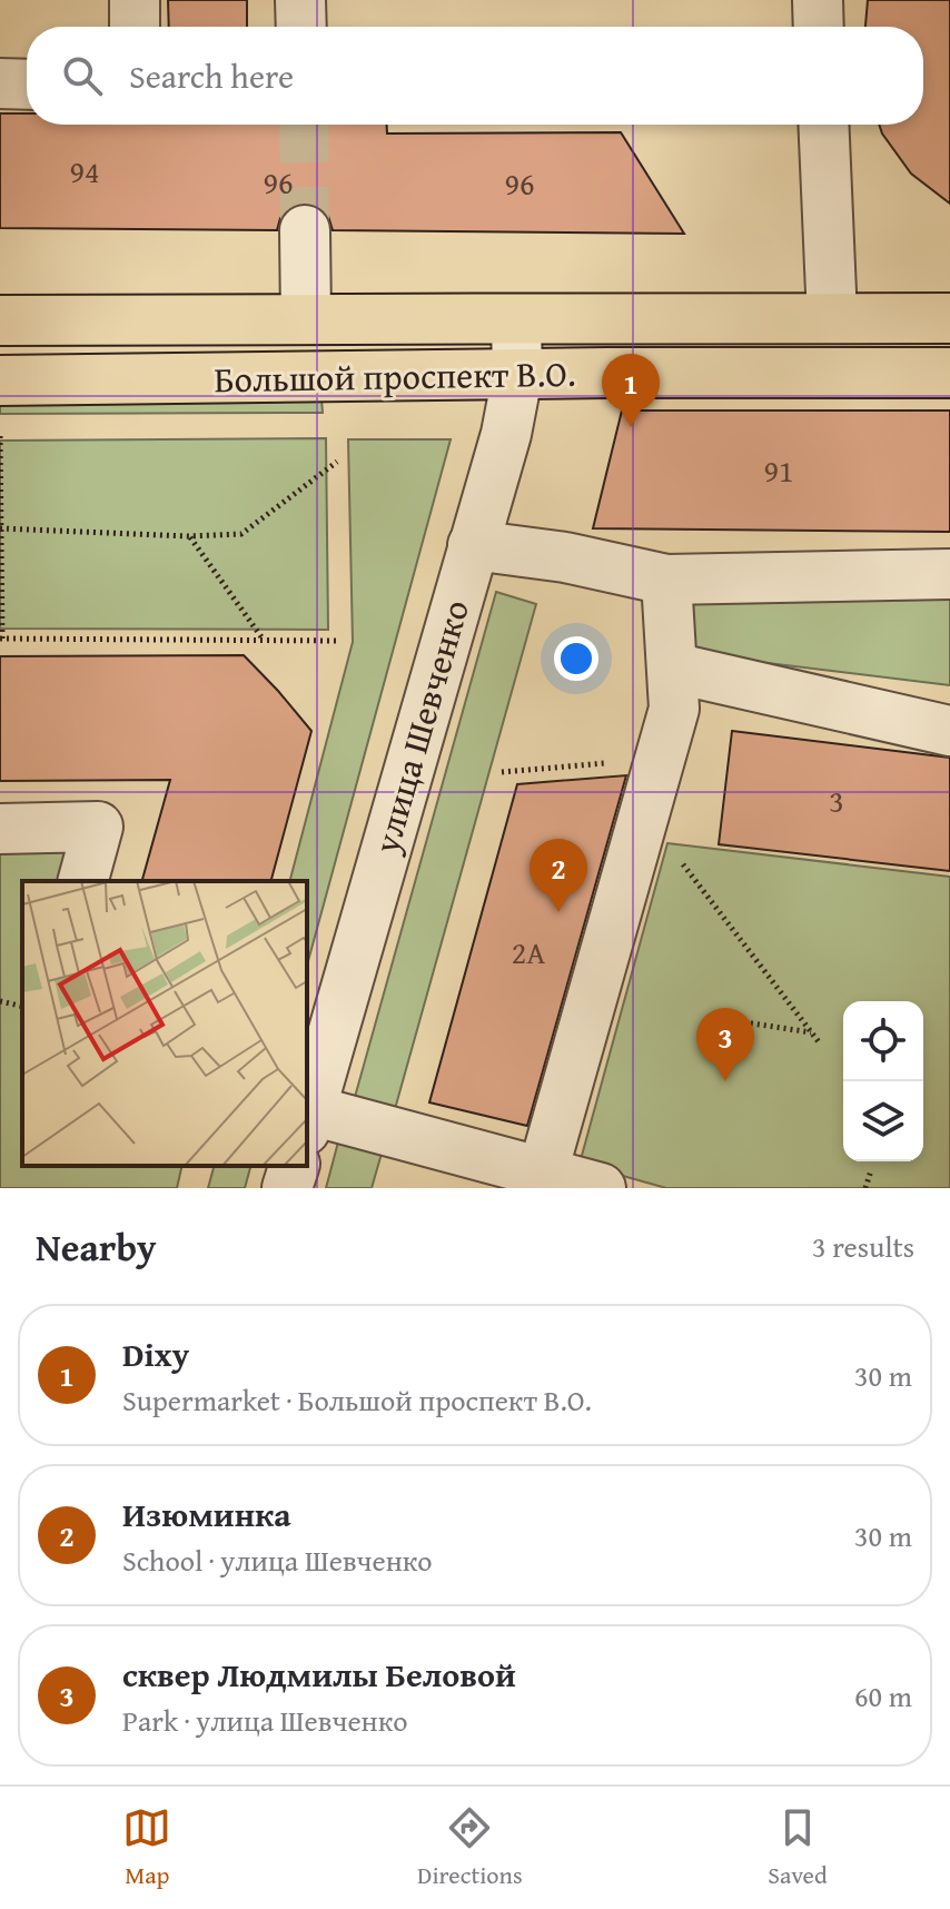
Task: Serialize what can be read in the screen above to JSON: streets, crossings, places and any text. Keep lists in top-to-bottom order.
{
  "streets": {
    "main road": ["Большой проспект В.О."],
    "street": ["улица Шевченко"]
  },
  "crossings": [
    ["Большой проспект В.О.", "улица Шевченко"]
  ],
  "house_numbers": [
    "94",
    "96",
    "96",
    "91",
    "3",
    "2А"
  ],
  "page": {
    "search": "Search here",
    "pins": ["1", "2", "3"],
    "heading": ["Nearby", "3 results"],
    "list": [
      {
        "mark": "1",
        "name": "Dixy",
        "note": "Supermarket · Большой проспект В.О.",
        "value": "30 m"
      },
      {
        "mark": "2",
        "name": "Изюминка",
        "note": "School · улица Шевченко",
        "value": "30 m"
      },
      {
        "mark": "3",
        "name": "сквер Людмилы Беловой",
        "note": "Park · улица Шевченко",
        "value": "60 m"
      }
    ],
    "nav": ["Map", "Directions", "Saved"]
  }
}
